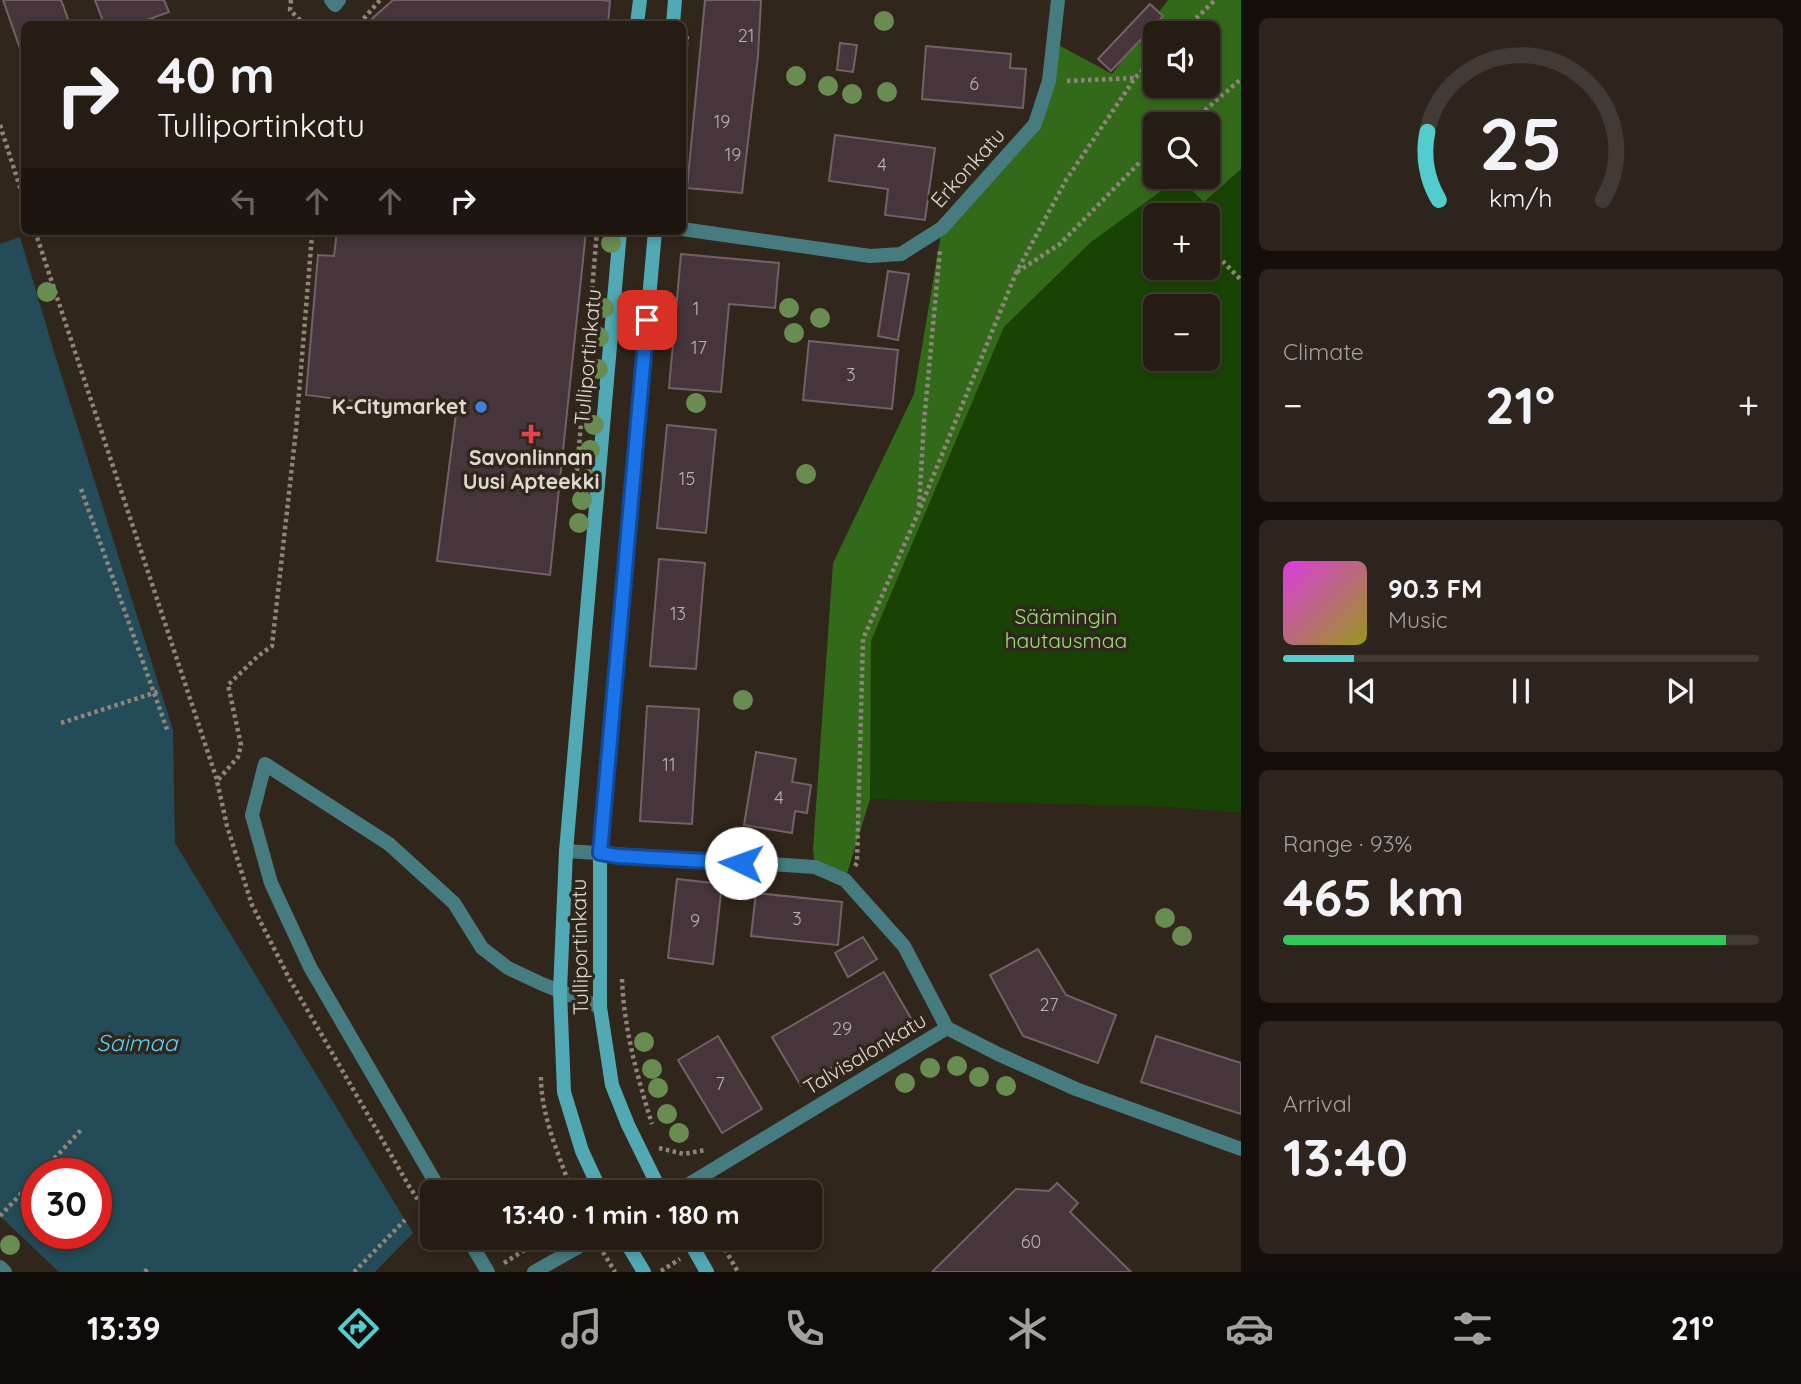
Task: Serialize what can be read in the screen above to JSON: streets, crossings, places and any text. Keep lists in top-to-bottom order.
{
  "streets": {
    "main road": ["Tulliportinkatu"],
    "street": ["Erkonkatu", "Talvisalonkatu"]
  },
  "water": ["Saimaa"],
  "parks": ["Säämingin hautausmaa"],
  "places": {
    "other": ["K-Citymarket"],
    "health": ["Savonlinnan Uusi Apteekki"]
  },
  "house_numbers": [
    "21",
    "6",
    "19",
    "19",
    "4",
    "1",
    "17",
    "3",
    "15",
    "13",
    "11",
    "4",
    "3",
    "9",
    "27",
    "29",
    "7",
    "60"
  ],
  "page": {
    "map_buttons": ["+", "−"],
    "turn": ["40 m", "Tulliportinkatu"],
    "tile": [
      "Climate",
      ["Range · 93%", "465 km"],
      ["Arrival", "13:40"]
    ],
    "heat": ["−", "21°", "+"],
    "song": ["90.3 FM", "Music"],
    "limit": "30",
    "trip": "13:40 · 1 min · 180 m",
    "tabs": ["13:39", "21°"],
    "gauge": ["25", "km/h"]
  }
}
